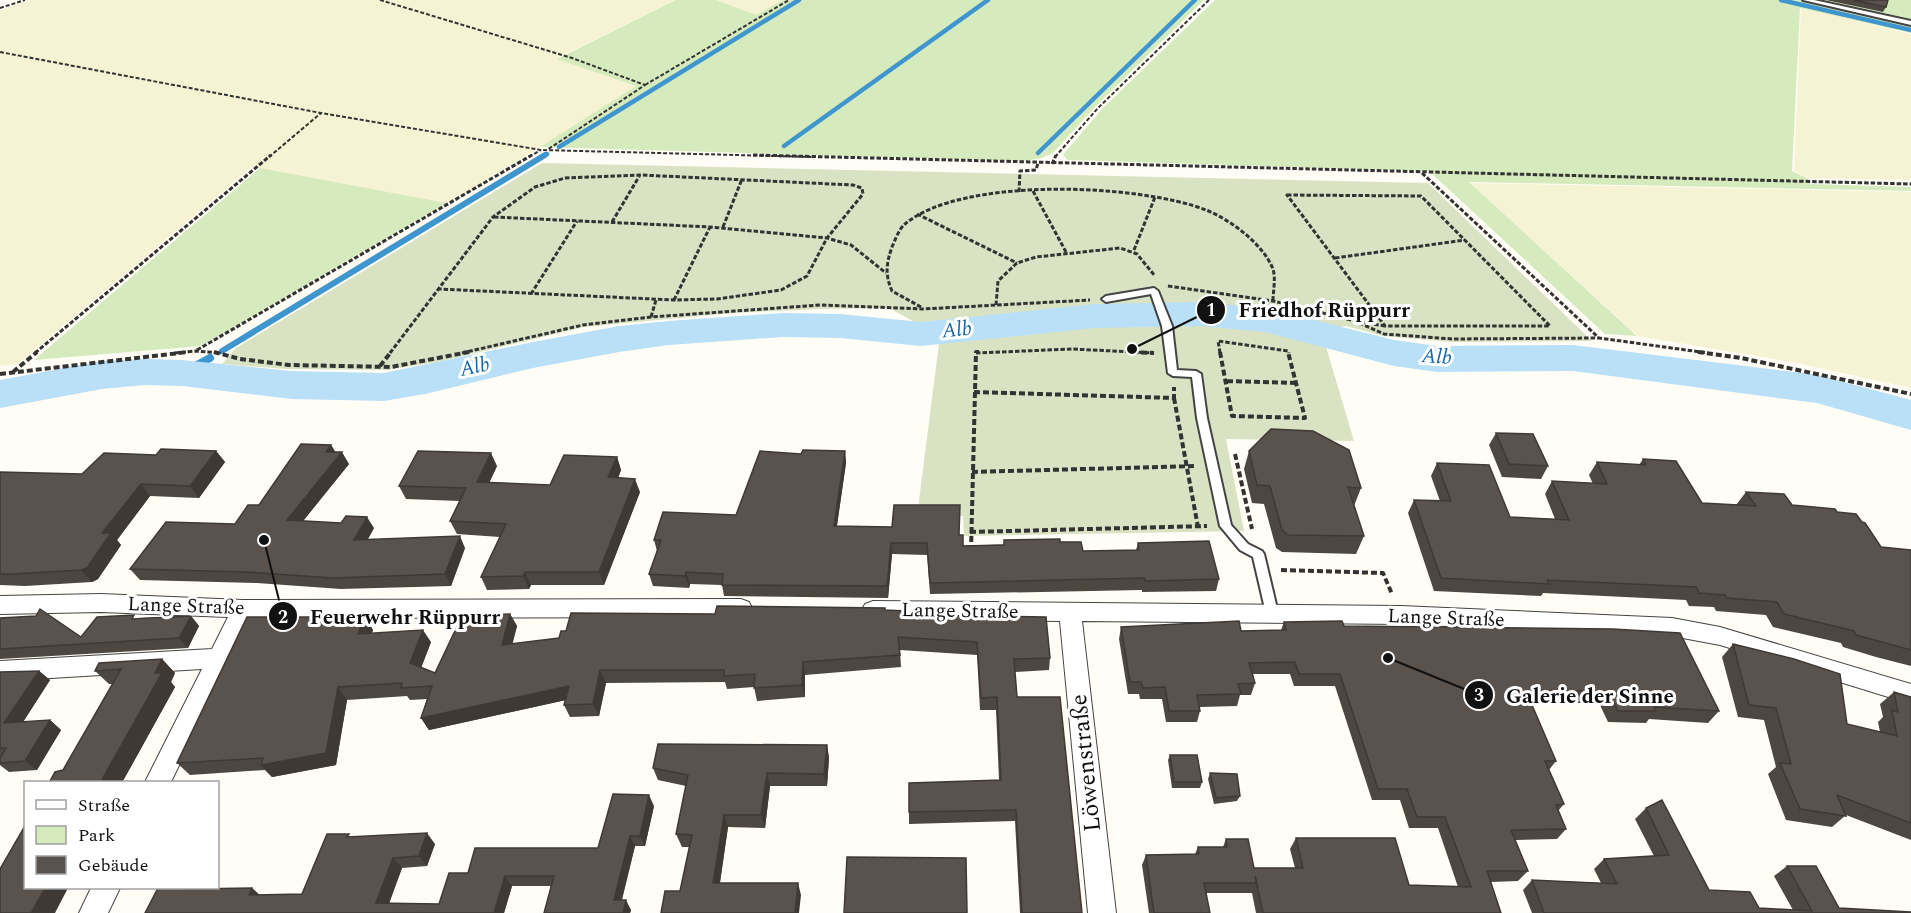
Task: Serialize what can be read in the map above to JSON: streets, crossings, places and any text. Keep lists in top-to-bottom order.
{
  "streets": {
    "street": ["Lange Straße", "Löwenstraße"]
  },
  "crossings": [
    ["Lange Straße", "Löwenstraße"]
  ],
  "water": ["Alb"],
  "places": ["Friedhof Rüppurr", "Feuerwehr Rüppurr", "Galerie der Sinne"],
  "legend": ["Straße", "Park", "Gebäude"]
}
